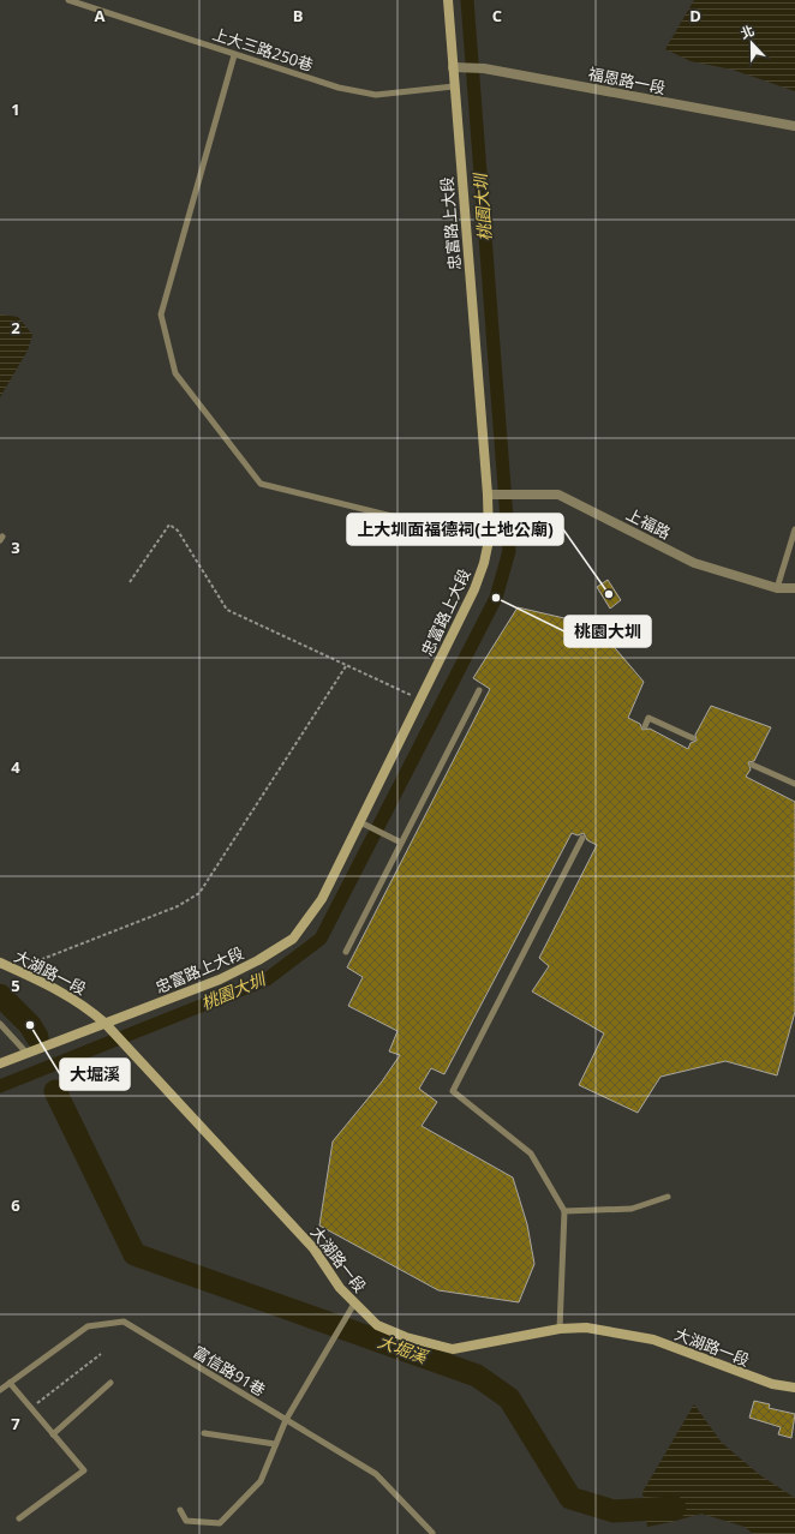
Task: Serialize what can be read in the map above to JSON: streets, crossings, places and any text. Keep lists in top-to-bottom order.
{
  "streets": {
    "street": [
      "福恩路一段",
      "忠富路上大段",
      "上福路",
      "大湖路一段"
    ],
    "lane": ["上大三路250巷", "富信路91巷"]
  },
  "crossings": [
    ["上大三路250巷", "忠富路上大段"],
    ["福恩路一段", "忠富路上大段"],
    ["忠富路上大段", "上福路"],
    ["忠富路上大段", "大湖路一段"]
  ],
  "water": ["桃園大圳", "大堀溪"],
  "places": ["上大圳面福德祠(土地公廟)", "桃園大圳", "大堀溪"],
  "north": "top",
  "grid": {
    "columns": [
      "A",
      "B",
      "C",
      "D"
    ],
    "rows": [
      "1",
      "2",
      "3",
      "4",
      "5",
      "6",
      "7"
    ]
  }
}
